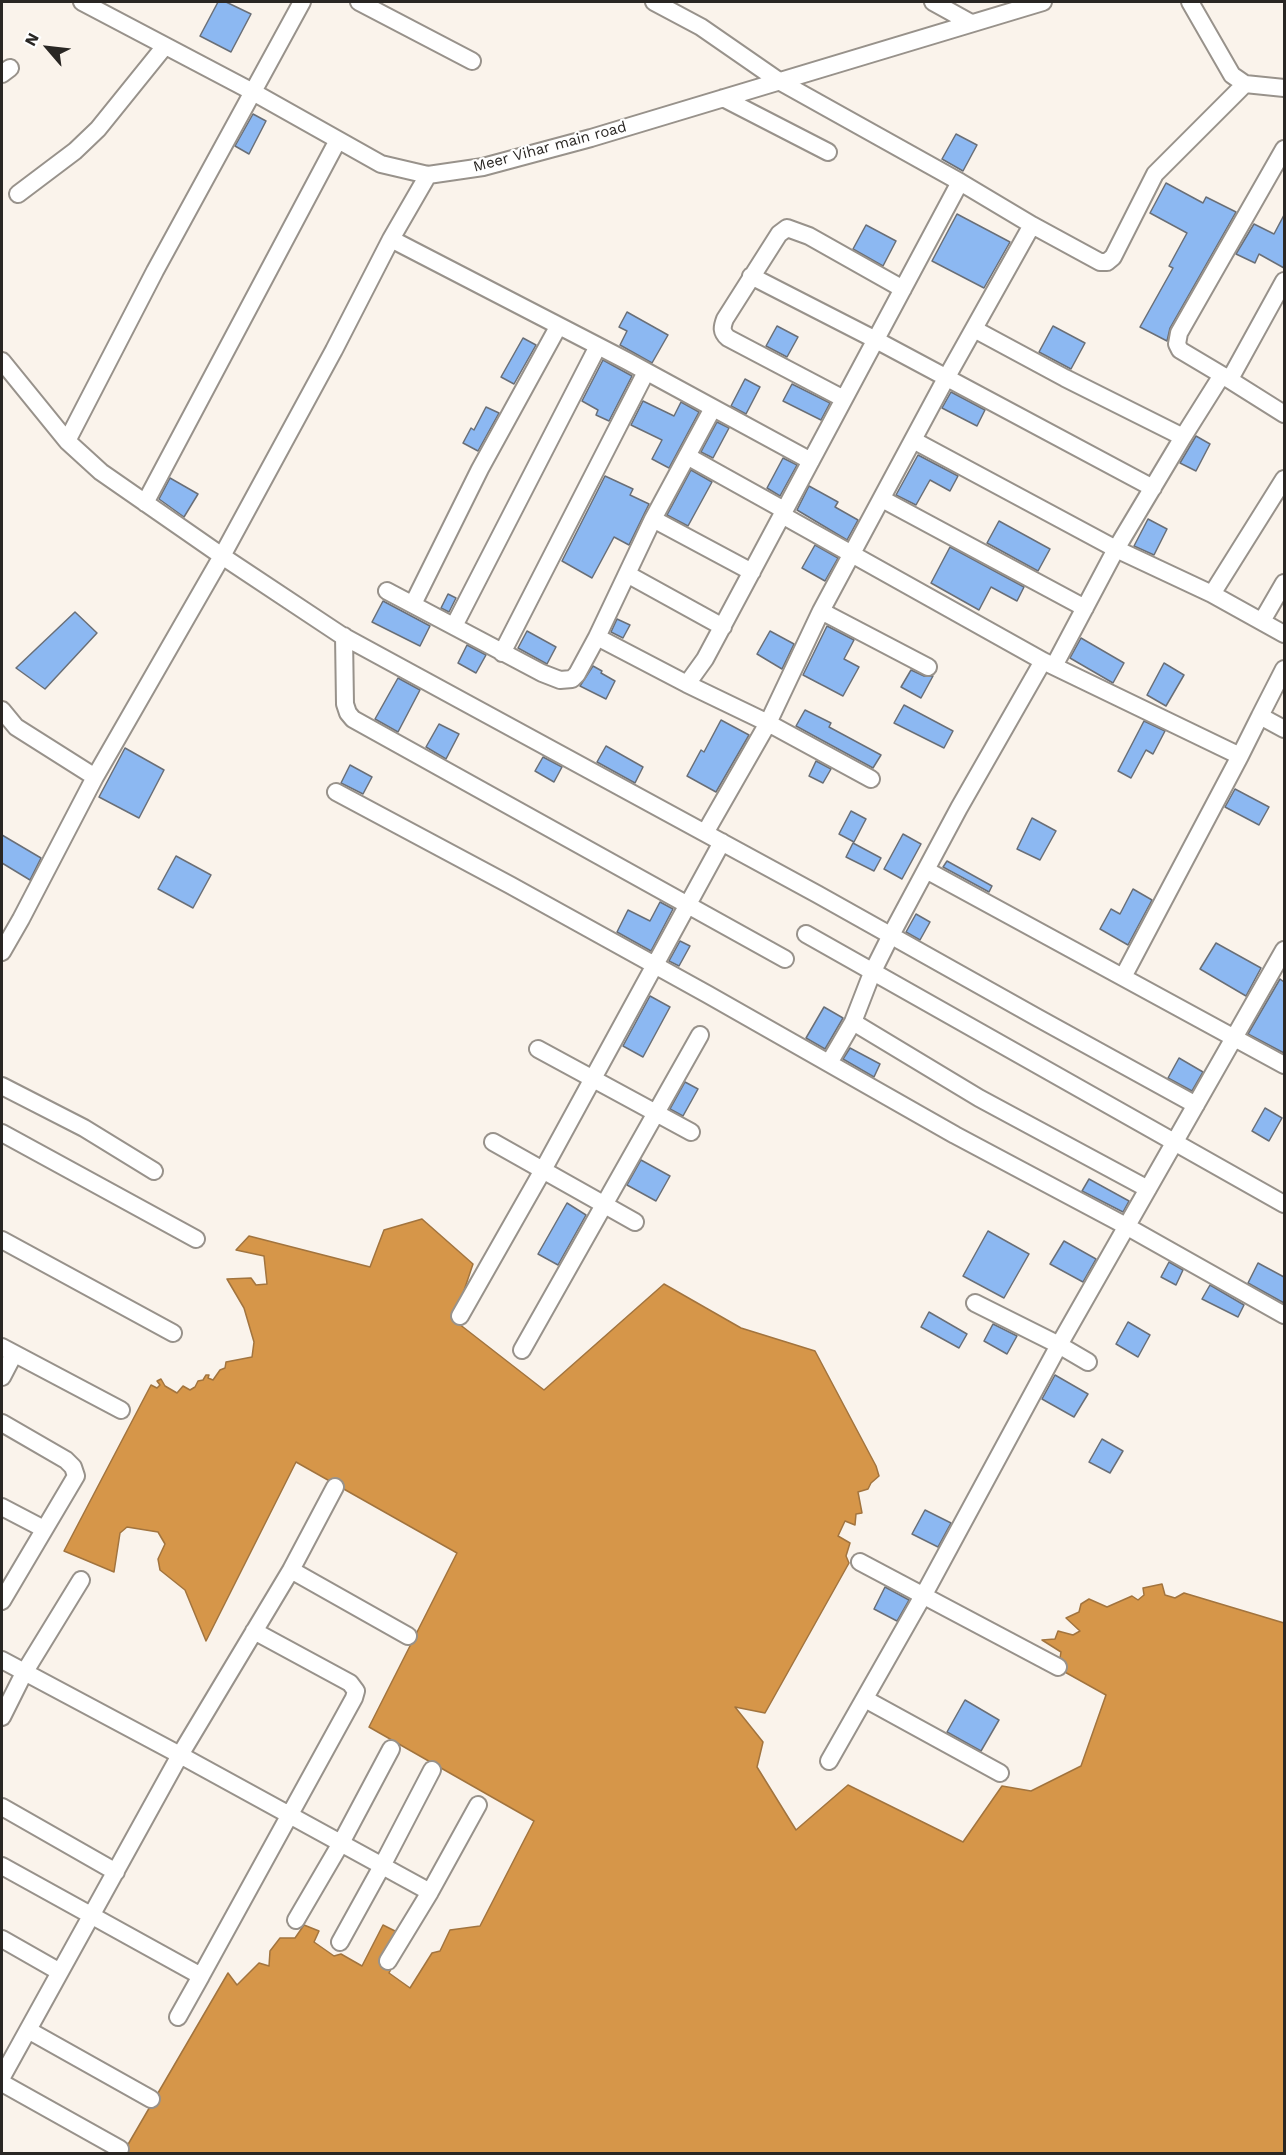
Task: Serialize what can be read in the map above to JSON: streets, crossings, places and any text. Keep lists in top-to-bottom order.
{
  "streets": {
    "street": ["Meer Vihar main road"]
  },
  "north": "top left"
}
